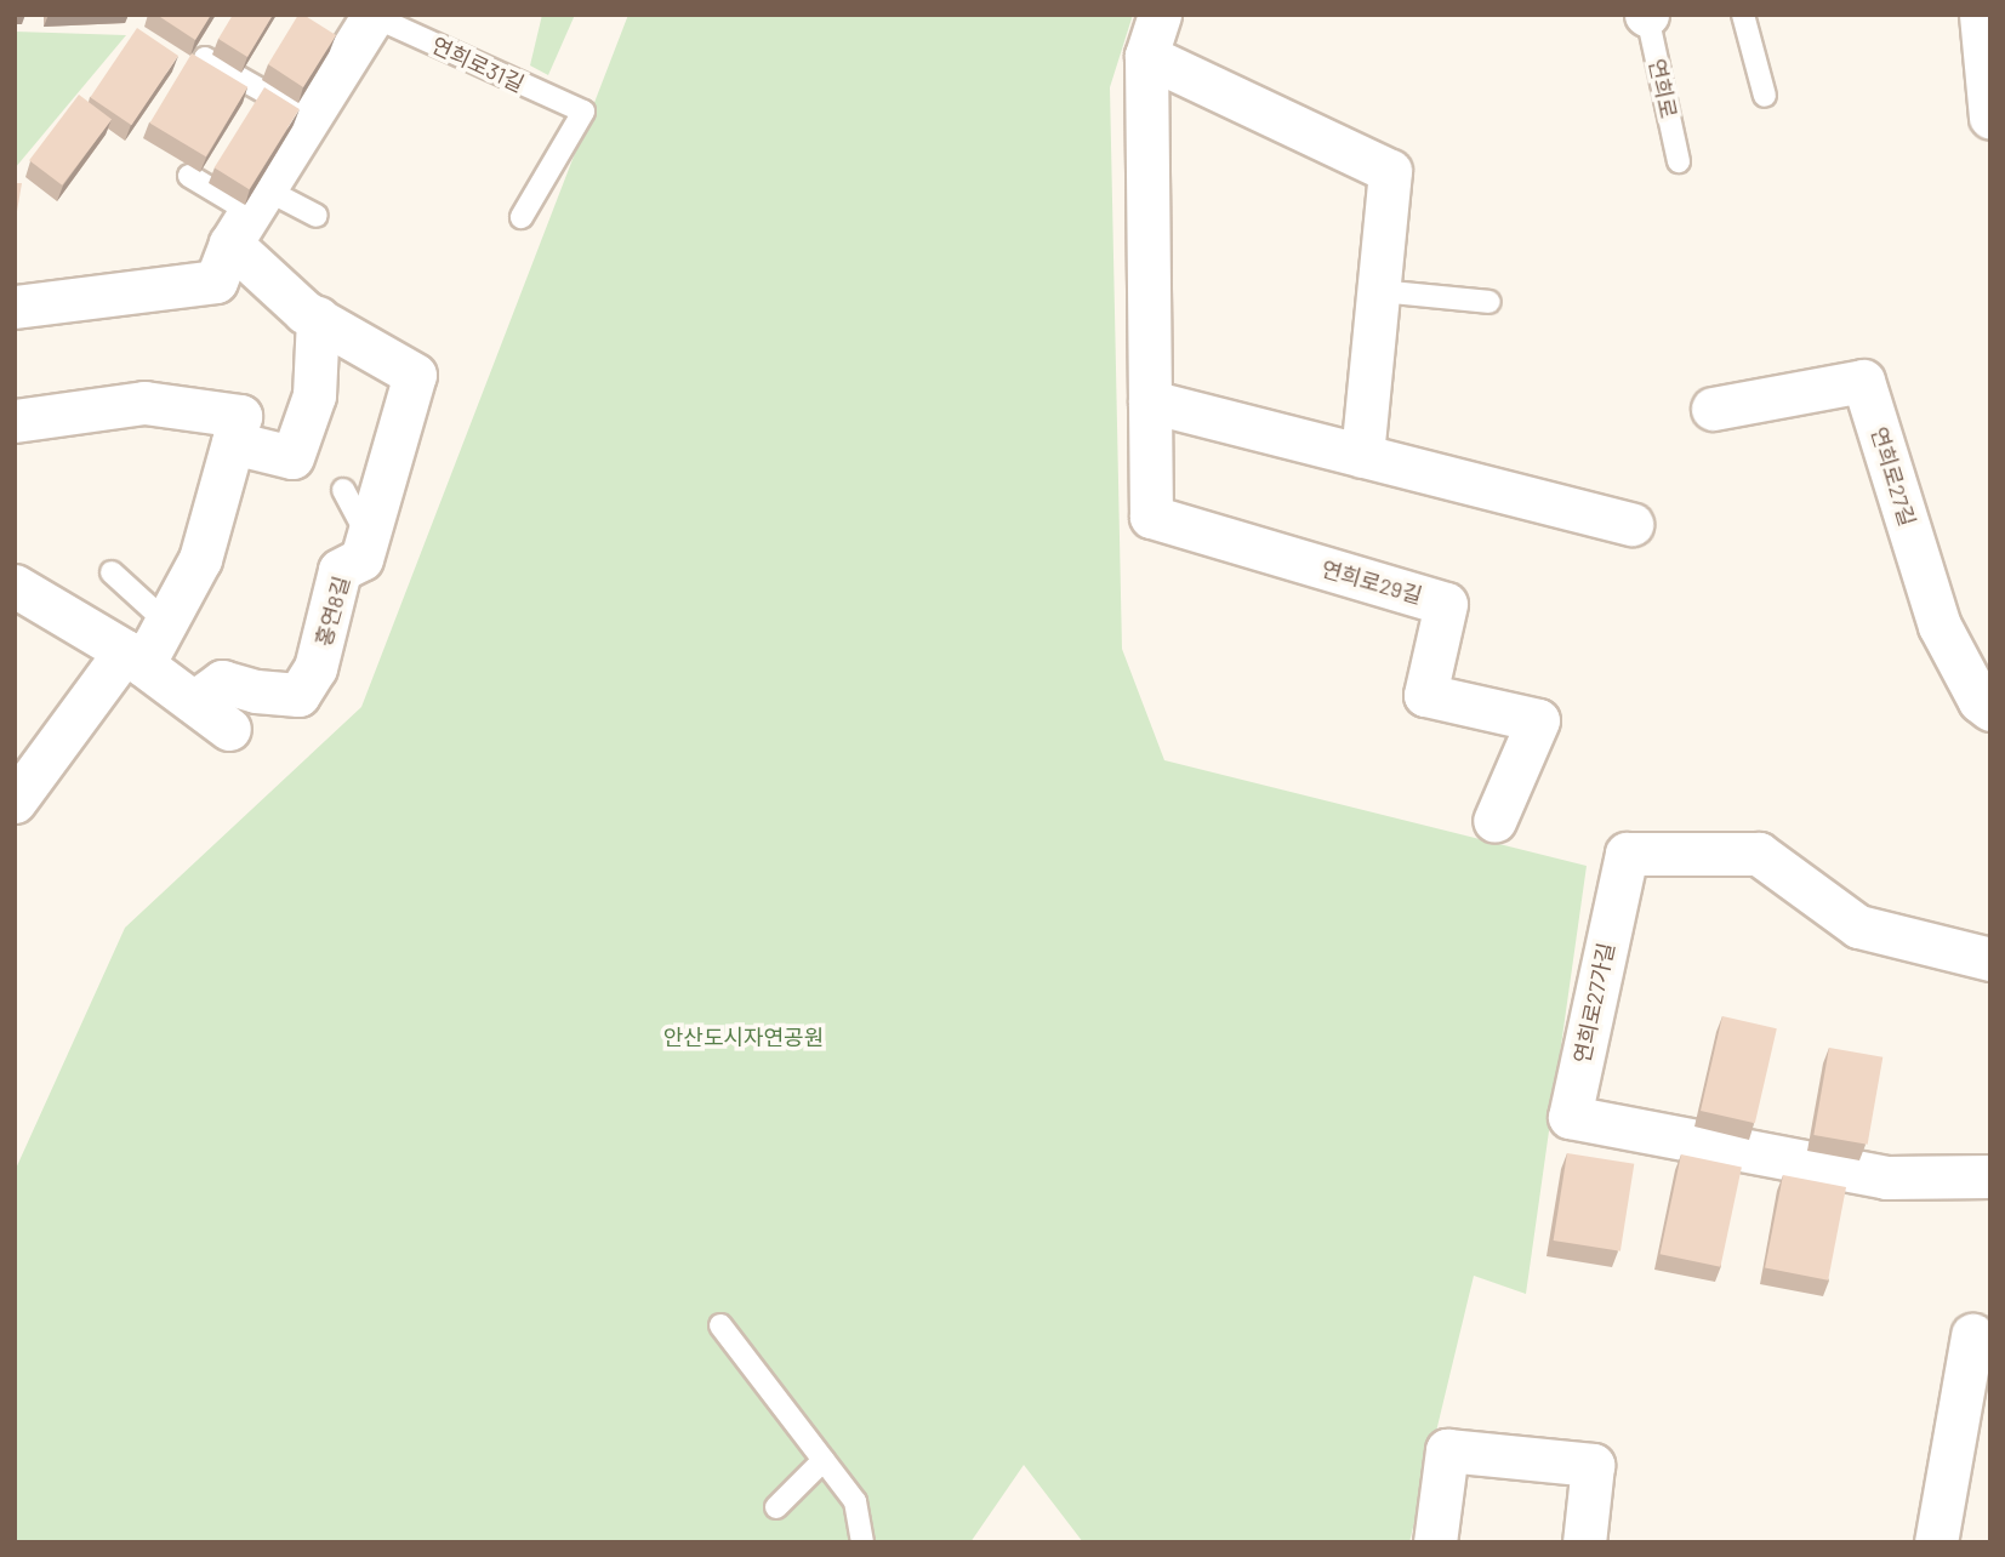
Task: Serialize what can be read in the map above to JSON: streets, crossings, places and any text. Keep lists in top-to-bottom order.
{
  "streets": {
    "street": [
      "연희로31길",
      "연희로27길",
      "연희로29길",
      "홍연8길",
      "연희로27가길"
    ],
    "lane": ["연희로"]
  },
  "parks": ["안산도시자연공원"]
}
